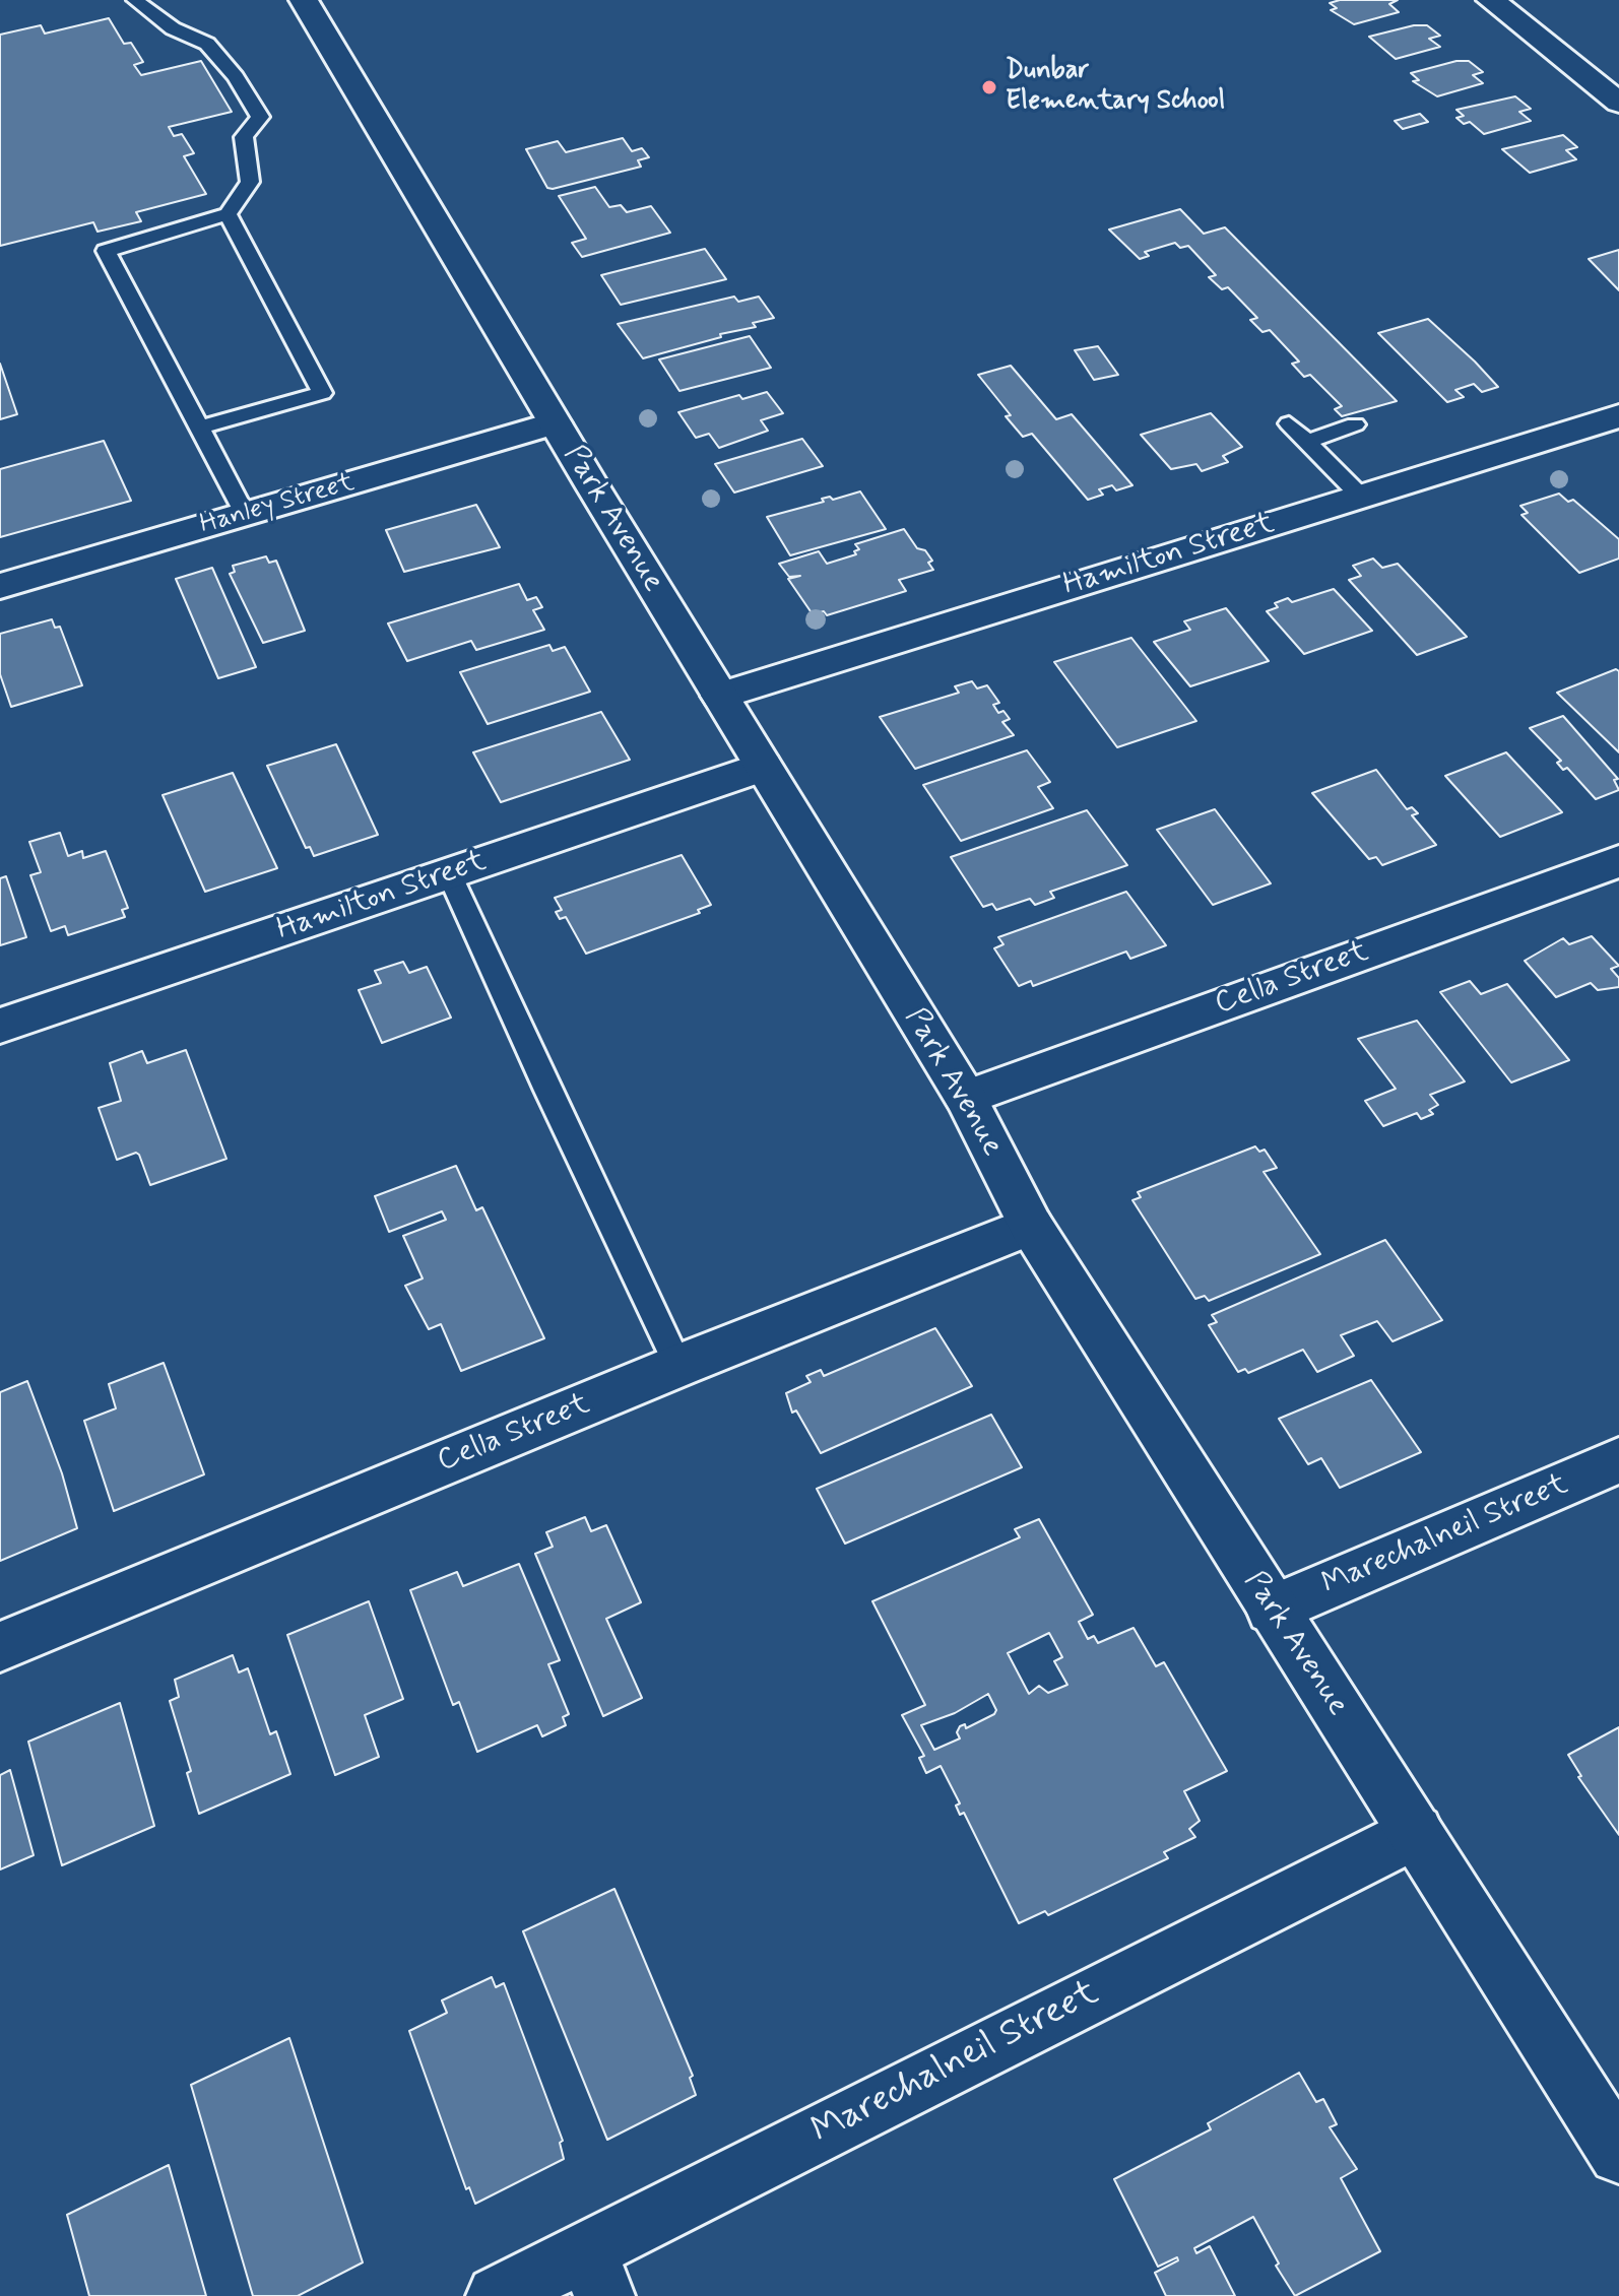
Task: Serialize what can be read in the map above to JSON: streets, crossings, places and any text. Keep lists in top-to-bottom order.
{
  "streets": {
    "street": [
      "Hanley Street",
      "Park Avenue",
      "Hamilton Street",
      "Cella Street",
      "Marechalneil Street"
    ]
  },
  "crossings": [
    ["Hanley Street", "Park Avenue"],
    ["Park Avenue", "Hamilton Street"],
    ["Park Avenue", "Cella Street"],
    ["Park Avenue", "Marechalneil Street"]
  ],
  "places": ["Dunbar Elementary School"]
}
